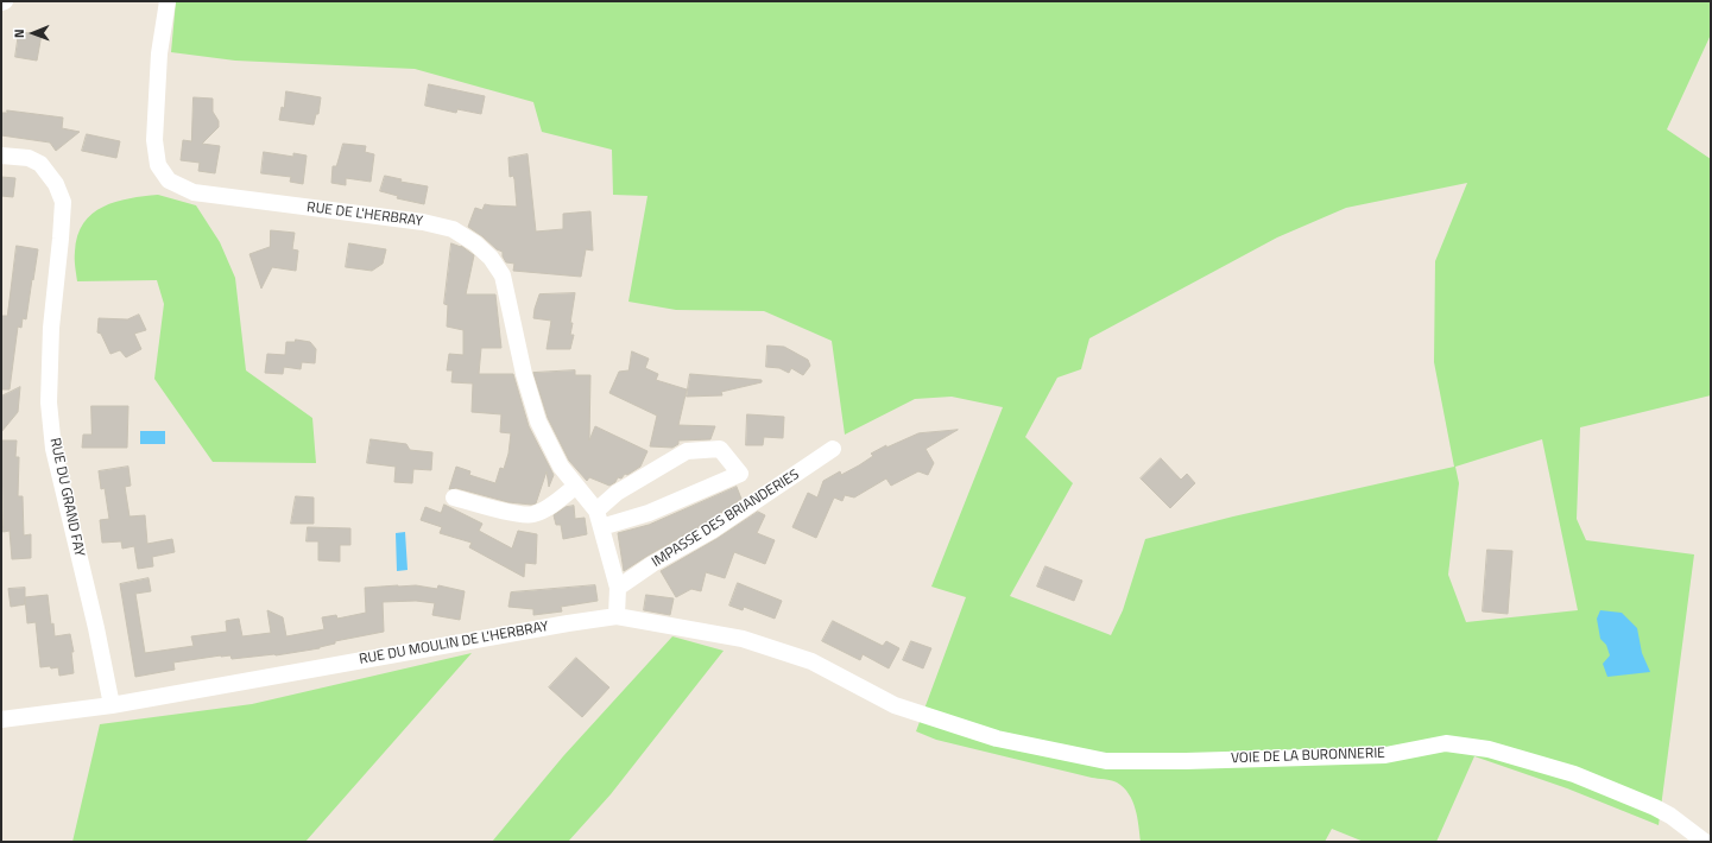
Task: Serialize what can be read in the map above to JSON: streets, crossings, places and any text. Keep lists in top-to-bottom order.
{
  "streets": {
    "street": [
      "RUE DE L'HERBRAY",
      "RUE DU GRAND FAY",
      "IMPASSE DES BRIANDERIES",
      "RUE DU MOULIN DE L'HERBRAY",
      "VOIE DE LA BURONNERIE"
    ]
  },
  "crossings": [
    ["RUE DE L'HERBRAY", "IMPASSE DES BRIANDERIES"],
    ["RUE DE L'HERBRAY", "RUE DU MOULIN DE L'HERBRAY"],
    ["RUE DU GRAND FAY", "RUE DU MOULIN DE L'HERBRAY"],
    ["RUE DU MOULIN DE L'HERBRAY", "VOIE DE LA BURONNERIE"]
  ],
  "north": "left"
}
